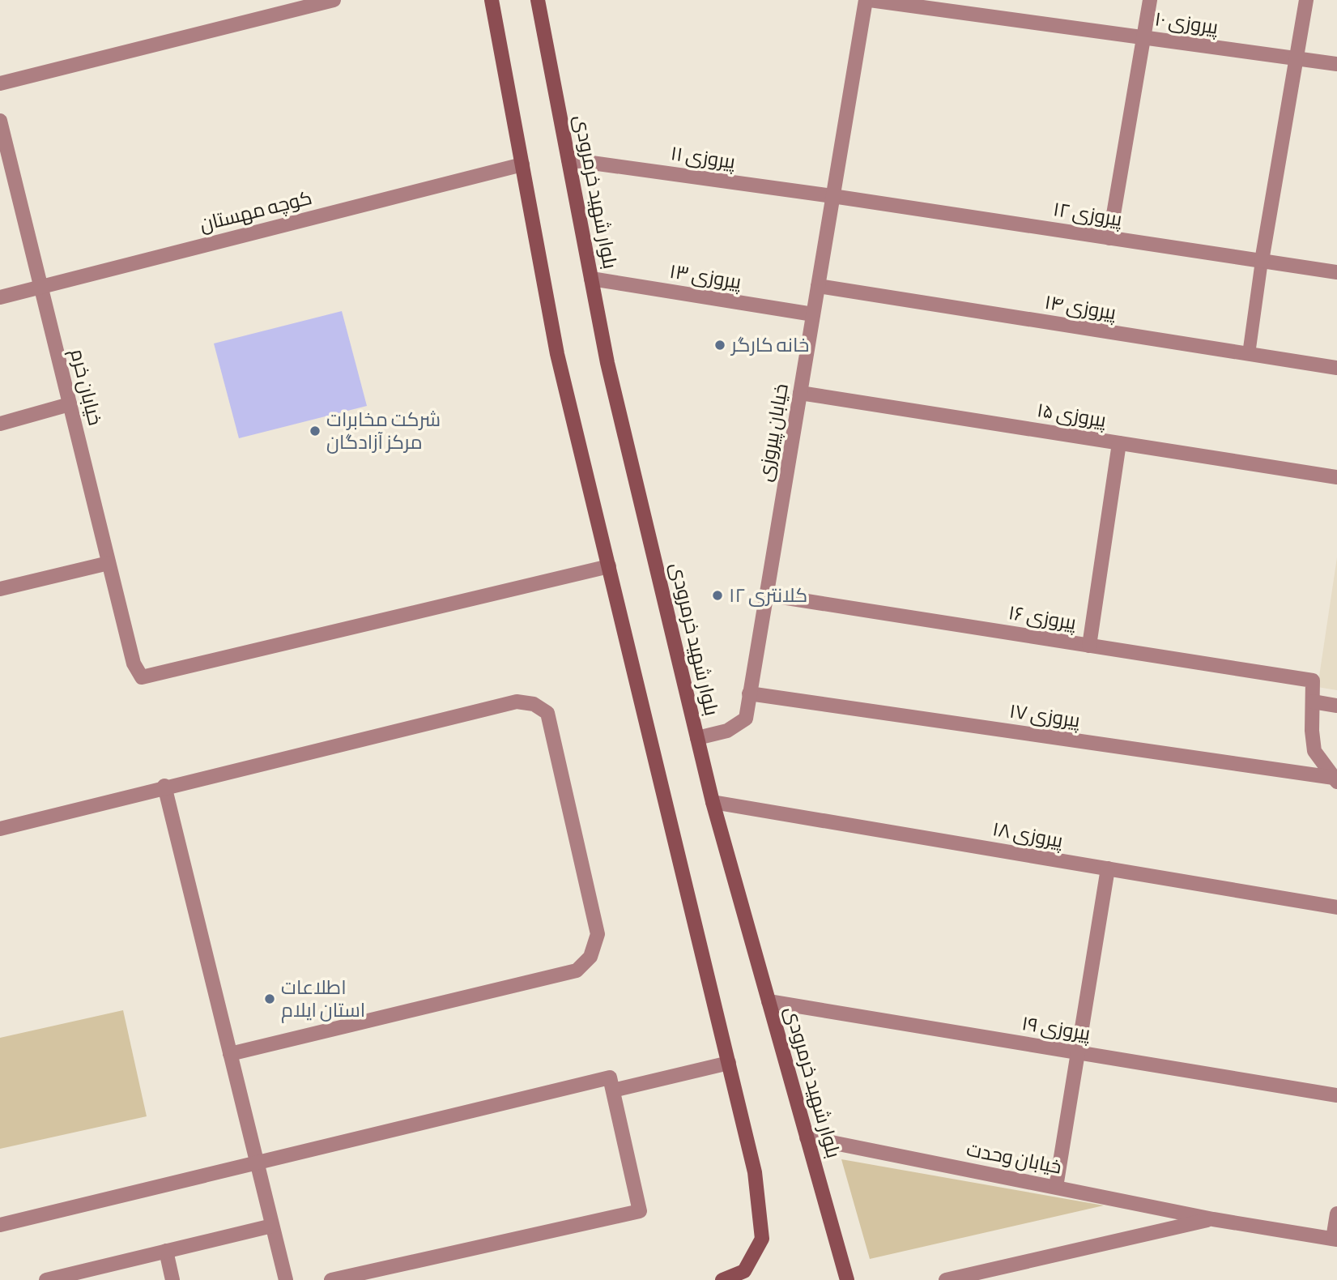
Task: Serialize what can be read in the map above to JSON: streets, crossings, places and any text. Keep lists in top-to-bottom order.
{
  "streets": {
    "main road": ["بلوار شهید خرمرودی"],
    "street": [
      "پیروزی ۱۰",
      "پیروزی ۱۱",
      "کوچه مهستان",
      "پیروزی ۱۲",
      "پیروزی ۱۳",
      "پیروزی ۱۴",
      "خیابان خرم",
      "پیروزی ۱۵",
      "خیابان پیروزی",
      "پیروزی ۱۶",
      "پیروزی ۱۷",
      "پیروزی ۱۸",
      "پیروزی ۱۹",
      "خیابان وحدت"
    ]
  },
  "crossings": [
    ["پیروزی ۱۰", "خیابان پیروزی"],
    ["پیروزی ۱۱", "بلوار شهید خرمرودی"],
    ["پیروزی ۱۱", "پیروزی ۱۲"],
    ["پیروزی ۱۱", "خیابان پیروزی"],
    ["بلوار شهید خرمرودی", "پیروزی ۱۳"],
    ["بلوار شهید خرمرودی", "خیابان پیروزی"],
    ["بلوار شهید خرمرودی", "پیروزی ۱۸"],
    ["بلوار شهید خرمرودی", "پیروزی ۱۹"],
    ["بلوار شهید خرمرودی", "خیابان وحدت"],
    ["کوچه مهستان", "خیابان خرم"],
    ["پیروزی ۱۲", "خیابان پیروزی"],
    ["پیروزی ۱۳", "خیابان پیروزی"],
    ["پیروزی ۱۴", "خیابان پیروزی"],
    ["پیروزی ۱۵", "خیابان پیروزی"],
    ["خیابان پیروزی", "پیروزی ۱۶"],
    ["خیابان پیروزی", "پیروزی ۱۷"]
  ],
  "places": [
    "خانه کارگر",
    "شرکت مخابرات مرکز آزادگان",
    "کلانتری ۱۲",
    "اطلاعات استان ایلام"
  ]
}
